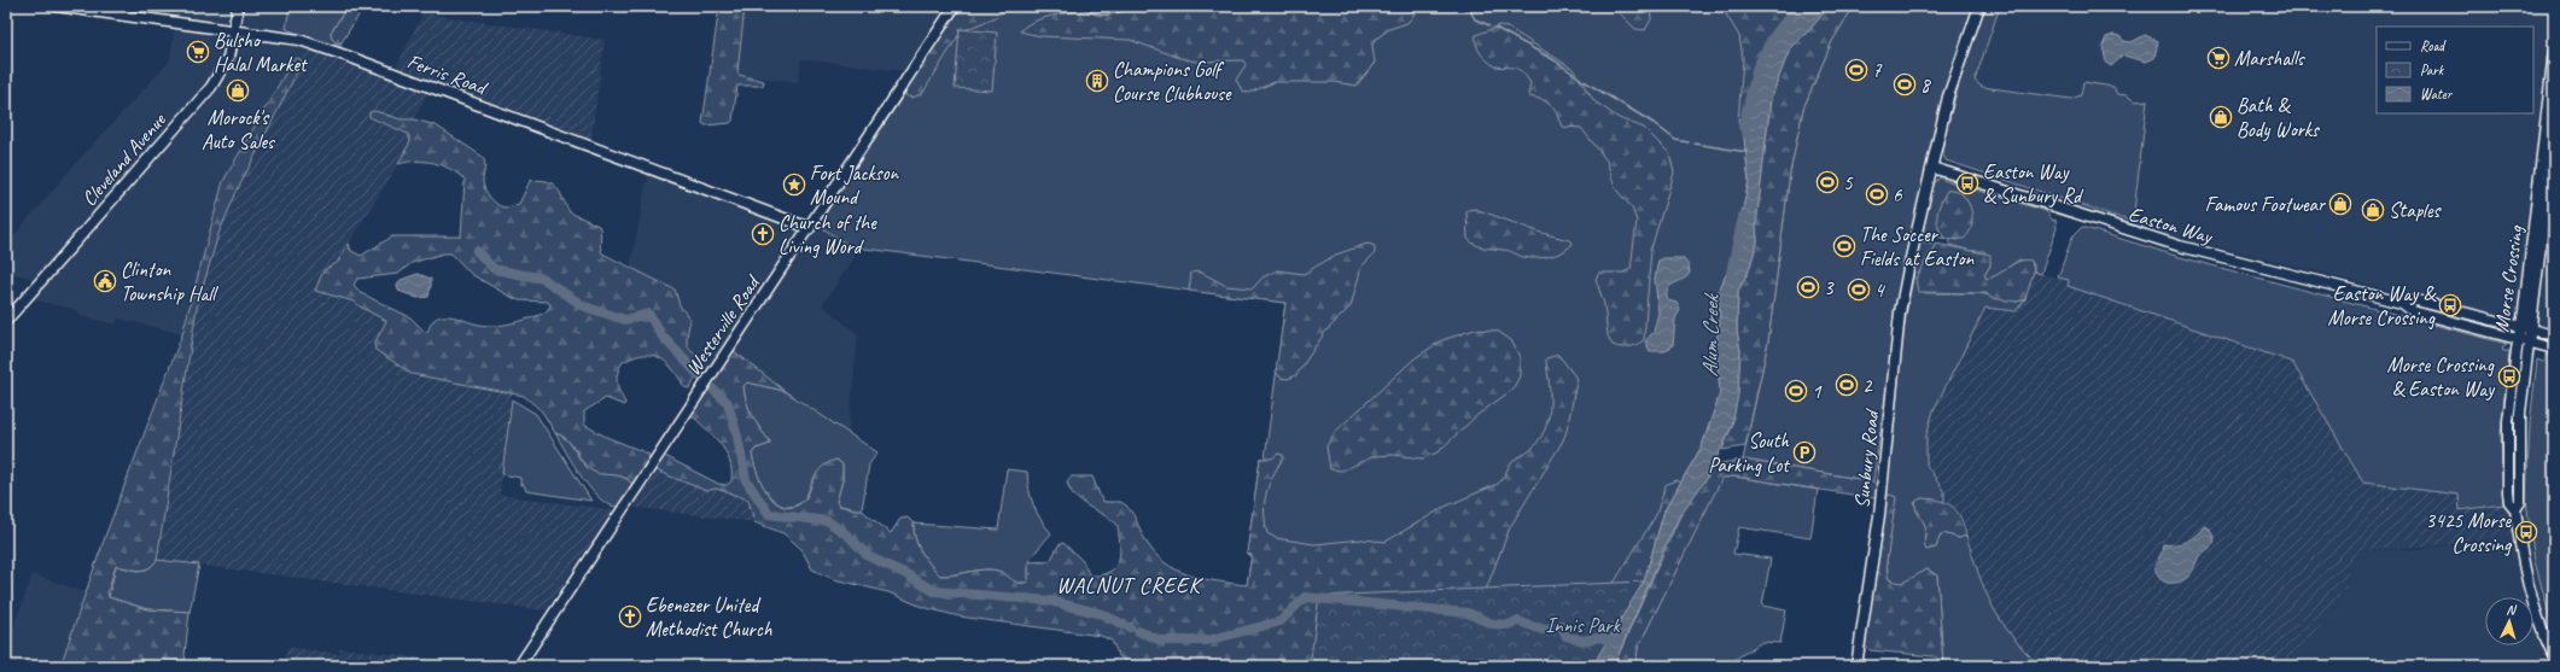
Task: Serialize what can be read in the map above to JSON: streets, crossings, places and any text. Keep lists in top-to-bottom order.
{
  "streets": {
    "main road": [
      "Ferris Road",
      "Cleveland Avenue",
      "Easton Way",
      "Morse Crossing",
      "Westerville Road",
      "Sunbury Road"
    ]
  },
  "crossings": [
    ["Ferris Road", "Cleveland Avenue"],
    ["Ferris Road", "Westerville Road"],
    ["Easton Way", "Morse Crossing"],
    ["Easton Way", "Sunbury Road"]
  ],
  "districts": ["WALNUT CREEK"],
  "water": ["Alum Creek"],
  "parks": ["Innis Park"],
  "places": {
    "supermarket": ["Bulsho Halal Market", "Marshalls"],
    "sports": [
      "7",
      "8",
      "5",
      "6",
      "The Soccer Fields at Easton",
      "3",
      "4",
      "2",
      "1"
    ],
    "building": ["Champions Golf Course Clubhouse"],
    "shop": [
      "Morock's Auto Sales",
      "Bath & Body Works",
      "Famous Footwear",
      "Staples"
    ],
    "bus stop": [
      "Easton Way & Sunbury Rd",
      "Easton Way & Morse Crossing",
      "Morse Crossing & Easton Way",
      "3425 Morse Crossing"
    ],
    "place": ["Fort Jackson Mound"],
    "church": ["Church of the Living Word", "Ebenezer United Methodist Church"],
    "public building": ["Clinton Township Hall"],
    "parking": ["South Parking Lot"]
  },
  "legend": ["Road", "Park", "Water"],
  "north": "top"
}
